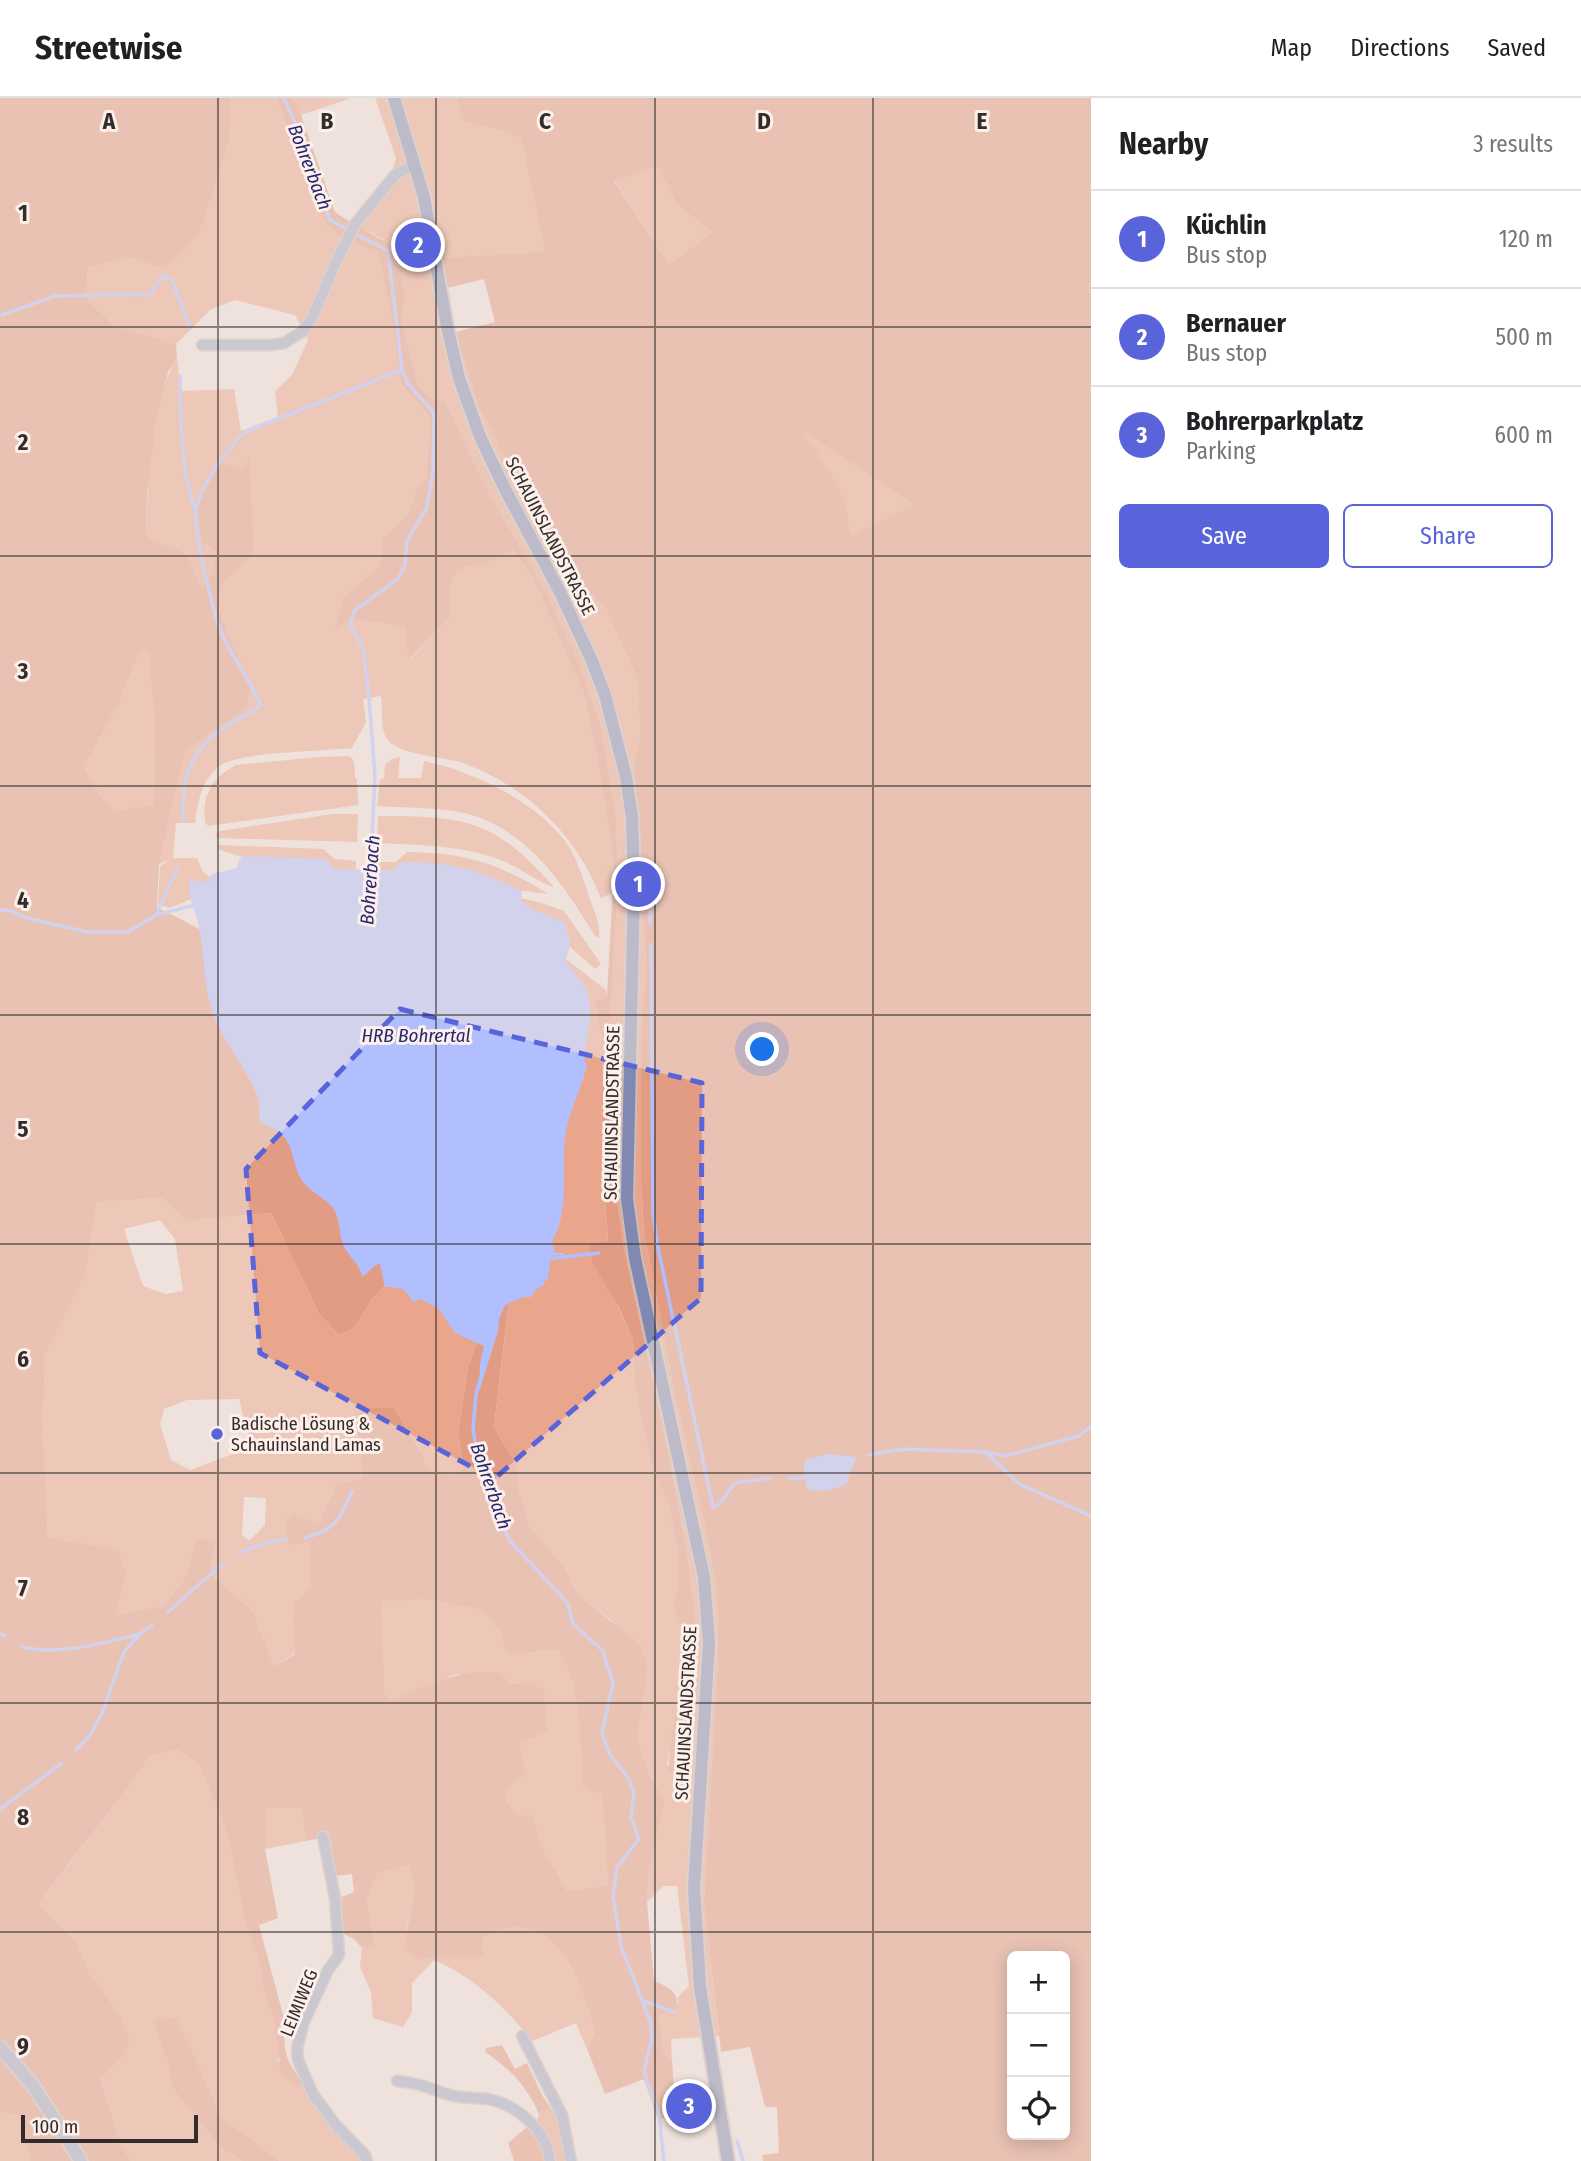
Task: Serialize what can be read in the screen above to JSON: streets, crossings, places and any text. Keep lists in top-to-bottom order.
{
  "streets": {
    "main road": ["SCHAUINSLANDSTRASSE"],
    "street": ["LEIMIWEG"]
  },
  "water": ["Bohrerbach", "HRB Bohrertal"],
  "places": ["Badische Lösung & Schauinsland Lamas"],
  "scale_bar": "100 m",
  "page": {
    "header": "Streetwise",
    "nav": ["Map", "Directions", "Saved"],
    "heading": ["Nearby", "3 results"],
    "list": [
      {
        "mark": "1",
        "name": "Küchlin",
        "note": "Bus stop",
        "value": "120 m"
      },
      {
        "mark": "2",
        "name": "Bernauer",
        "note": "Bus stop",
        "value": "500 m"
      },
      {
        "mark": "3",
        "name": "Bohrerparkplatz",
        "note": "Parking",
        "value": "600 m"
      }
    ],
    "pins": ["2", "1", "3"],
    "buttons": ["Save", "Share"],
    "map_buttons": ["+", "−"],
    "scale": "100 m"
  },
  "grid": {
    "columns": [
      "A",
      "B",
      "C",
      "D",
      "E"
    ],
    "rows": [
      "1",
      "2",
      "3",
      "4",
      "5",
      "6",
      "7",
      "8",
      "9"
    ]
  }
}
